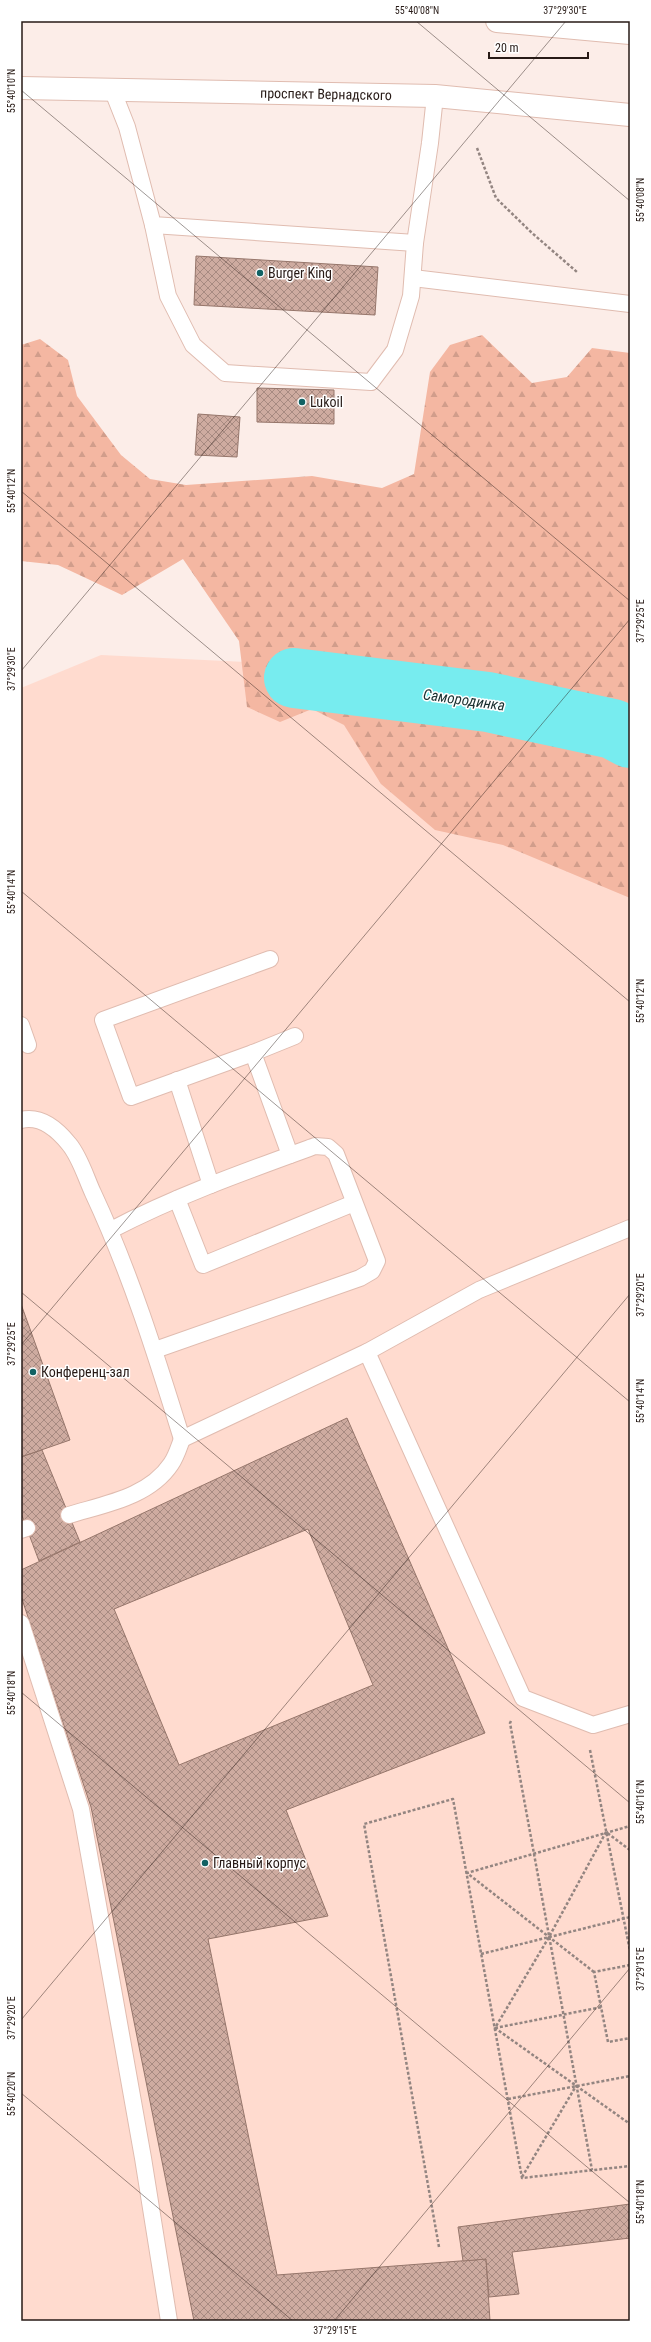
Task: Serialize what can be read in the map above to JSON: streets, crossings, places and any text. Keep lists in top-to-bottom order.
{
  "streets": {
    "main road": ["проспект Вернадского"]
  },
  "water": ["Самородинка"],
  "places": [
    "Burger King",
    "Lukoil",
    "Конференц-зал",
    "Главный корпус"
  ],
  "scale_bar": "20 m",
  "coordinates": [
    "55°40'08\"N",
    "37°29'30\"E",
    "55°40'10\"N",
    "55°40'12\"N",
    "37°29'25\"E",
    "55°40'14\"N",
    "37°29'20\"E",
    "55°40'18\"N",
    "55°40'16\"N",
    "37°29'15\"E",
    "55°40'20\"N"
  ]
}
